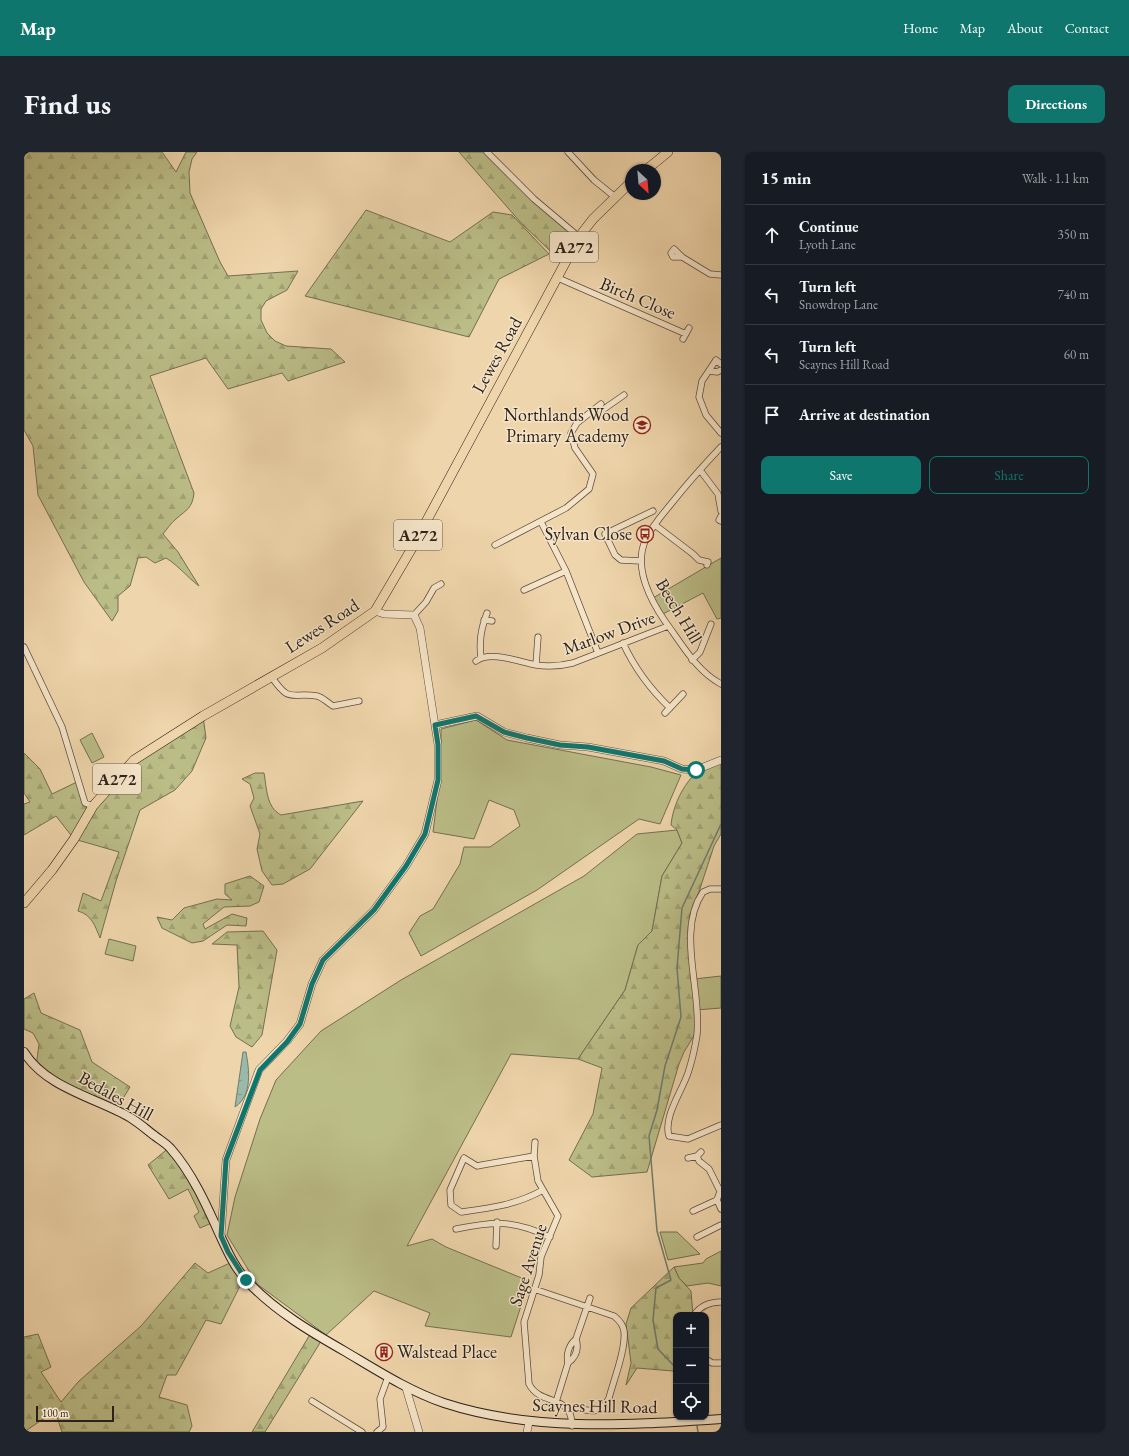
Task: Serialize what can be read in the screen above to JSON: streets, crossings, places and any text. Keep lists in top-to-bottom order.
{
  "streets": {
    "highway": ["A272", "Lewes Road"],
    "main road": ["Bedales Hill", "Scaynes Hill Road"],
    "street": [
      "Birch Close",
      "Beech Hill",
      "Marlow Drive",
      "Sage Avenue"
    ]
  },
  "crossings": [
    ["Birch Close", "Lewes Road"],
    ["Beech Hill", "Marlow Drive"],
    ["Bedales Hill", "Scaynes Hill Road"]
  ],
  "places": {
    "school or university": ["Northlands Wood Primary Academy"],
    "bus stop": ["Sylvan Close"],
    "building": ["Walstead Place"]
  },
  "scale_bar": "100 m",
  "north": "bottom right",
  "page": {
    "header": "Map",
    "nav": [
      "Home",
      "Map",
      "About",
      "Contact"
    ],
    "buttons": [
      "Directions",
      ["Save", "Share"]
    ],
    "title": "Find us",
    "heading": ["15 min", "Walk · 1.1 km"],
    "list": [
      ["Continue", "Lyoth Lane", "350 m"],
      ["Turn left", "Snowdrop Lane", "740 m"],
      ["Turn left", "Scaynes Hill Road", "60 m"],
      "Arrive at destination"
    ],
    "map_buttons": ["+", "−"],
    "scale": "100 m"
  }
}
